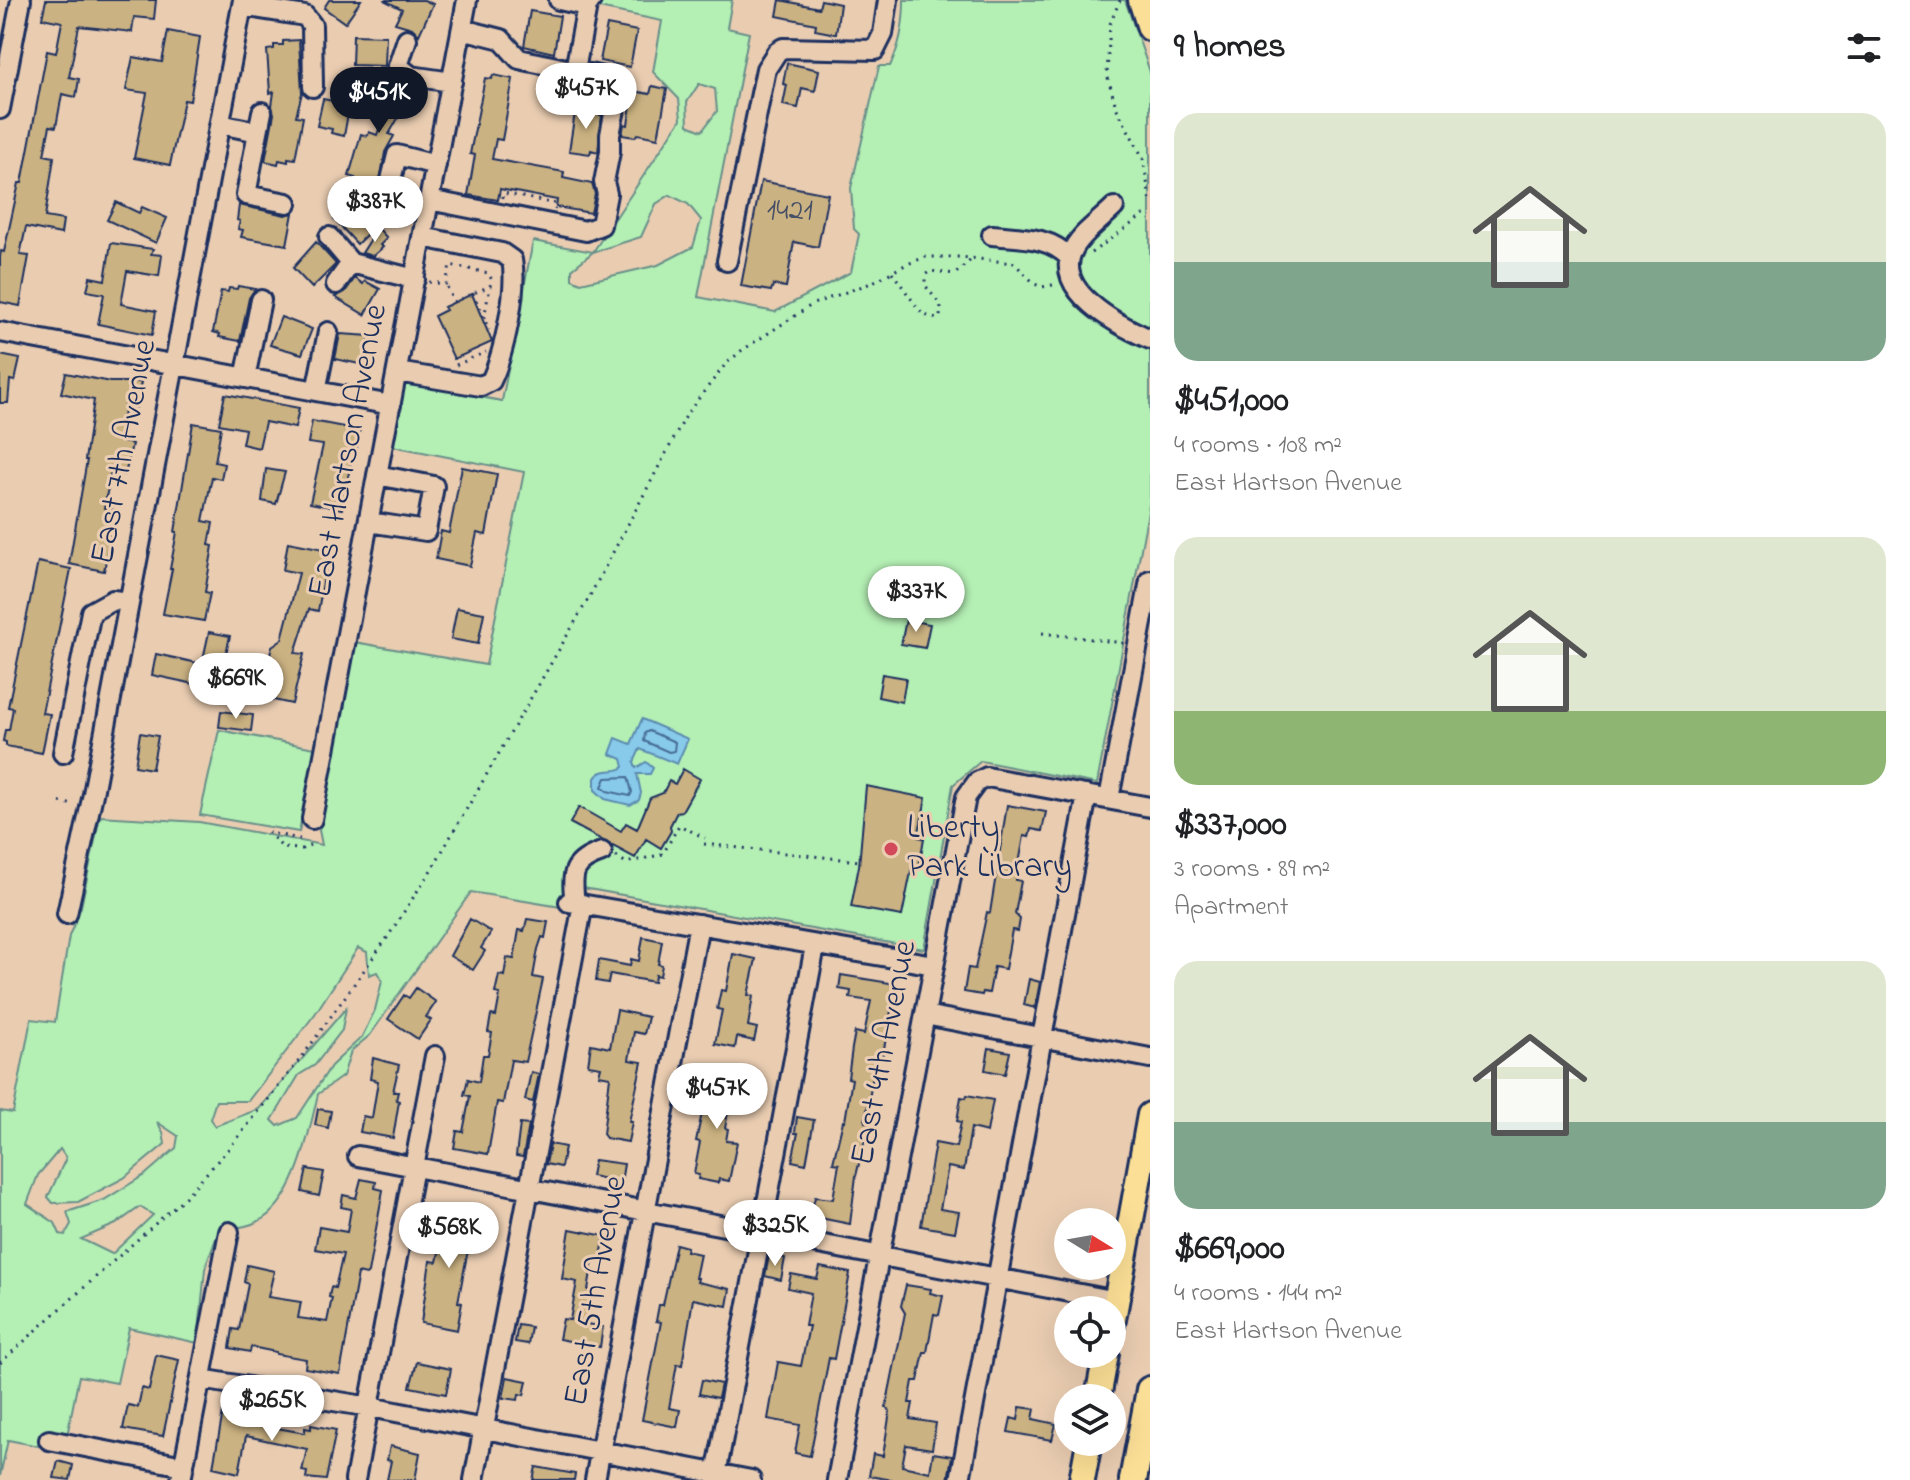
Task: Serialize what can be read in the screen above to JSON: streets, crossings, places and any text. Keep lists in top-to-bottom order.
{
  "streets": {
    "street": [
      "East Hartson Avenue",
      "East 7th Avenue",
      "East 4th Avenue",
      "East 5th Avenue"
    ]
  },
  "places": ["Liberty Park Library"],
  "house_numbers": ["1421"],
  "north": "right",
  "page": {
    "heading": "9 homes",
    "price": [
      "$457K",
      "$451K",
      "$387K",
      "$337K",
      "$669K",
      "$457K",
      "$325K",
      "$568K",
      "$265K"
    ],
    "list": [
      {
        "name": "$451,000",
        "note": "4 rooms · 108 m² · East Hartson Avenue"
      },
      {
        "name": "$337,000",
        "note": "3 rooms · 89 m² · Apartment"
      },
      {
        "name": "$669,000",
        "note": "4 rooms · 144 m² · East Hartson Avenue"
      }
    ]
  }
}
